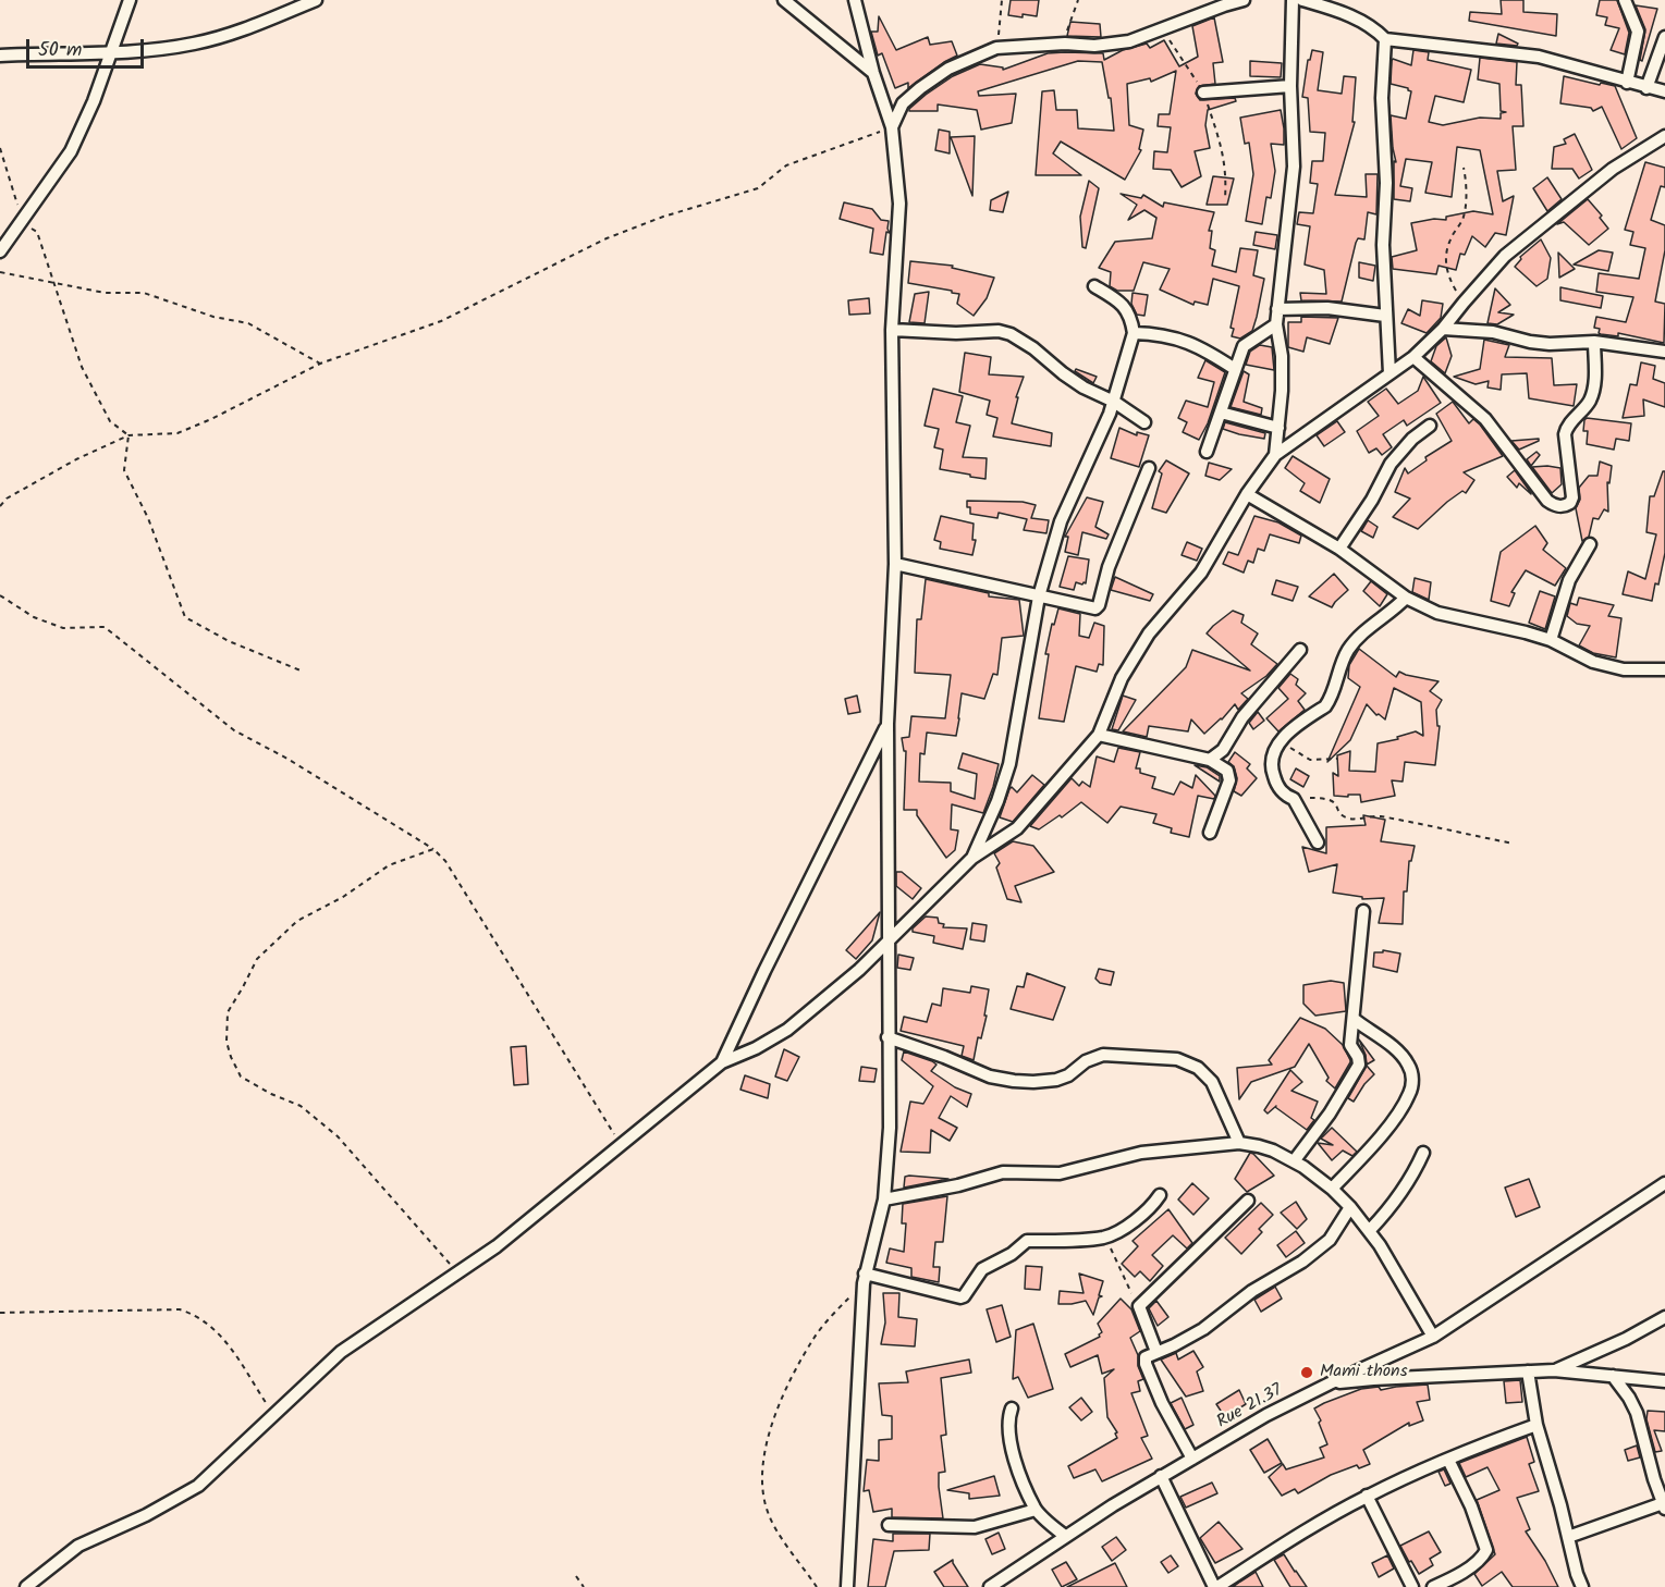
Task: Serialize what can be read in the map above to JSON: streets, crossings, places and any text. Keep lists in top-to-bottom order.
{
  "streets": {
    "street": ["Rue 21.37"]
  },
  "places": ["Mami thons"],
  "scale_bar": "50 m"
}
